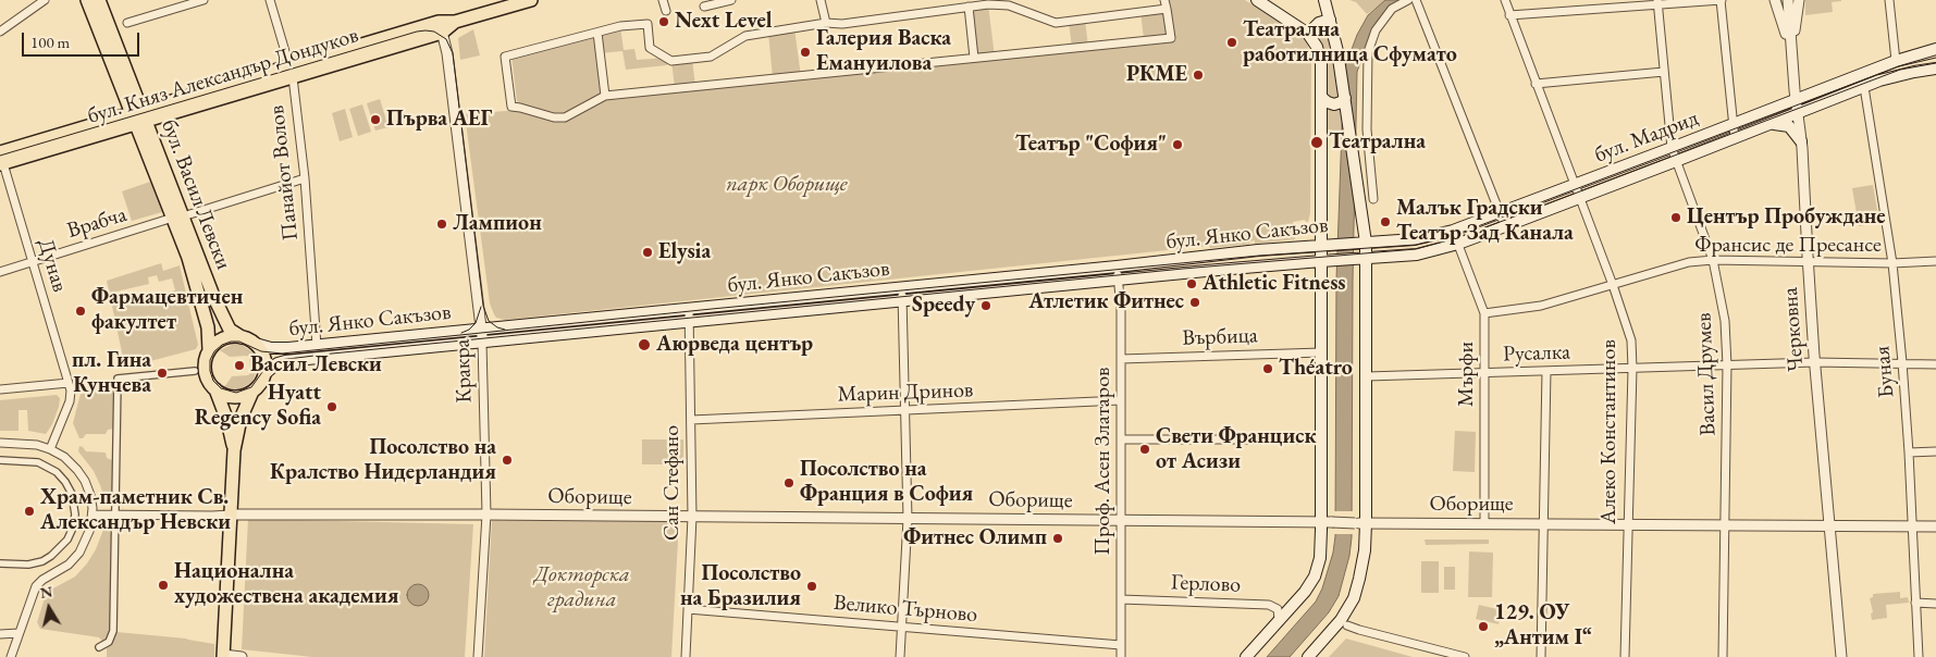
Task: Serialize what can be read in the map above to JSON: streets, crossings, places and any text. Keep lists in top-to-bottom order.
{
  "streets": {
    "main road": [
      "бул. Княз Александър Дондуков",
      "бул. Мадрид",
      "бул. Васил Левски",
      "бул. Янко Сакъзов"
    ],
    "street": [
      "Панайот Волов",
      "Врабча",
      "Франсис де Пресансе",
      "Дунав",
      "Черковна",
      "Върбица",
      "Русалка",
      "Кракра",
      "Буная",
      "Мърфи",
      "Васил Друмев",
      "Марин Дринов",
      "Алеко Константинов",
      "Проф. Асен Златаров",
      "Сан Стефано",
      "Оборище",
      "Герлово",
      "Велико Търново"
    ]
  },
  "crossings": [
    ["бул. Княз Александър Дондуков", "Панайот Волов"],
    ["бул. Княз Александър Дондуков", "бул. Васил Левски"],
    ["бул. Княз Александър Дондуков", "Дунав"],
    ["бул. Княз Александър Дондуков", "Кракра"],
    ["бул. Мадрид", "бул. Янко Сакъзов"],
    ["бул. Мадрид", "Черковна"],
    ["бул. Мадрид", "Буная"],
    ["бул. Мадрид", "Мърфи"],
    ["бул. Мадрид", "Васил Друмев"],
    ["бул. Мадрид", "Алеко Константинов"],
    ["Панайот Волов", "Врабча"],
    ["Панайот Волов", "бул. Янко Сакъзов"],
    ["бул. Васил Левски", "Врабча"],
    ["бул. Васил Левски", "бул. Янко Сакъзов"],
    ["Врабча", "Дунав"],
    ["бул. Янко Сакъзов", "Кракра"],
    ["бул. Янко Сакъзов", "Проф. Асен Златаров"],
    ["бул. Янко Сакъзов", "Сан Стефано"],
    ["Франсис де Пресансе", "Черковна"],
    ["Франсис де Пресансе", "Буная"],
    ["Франсис де Пресансе", "Мърфи"],
    ["Франсис де Пресансе", "Васил Друмев"],
    ["Франсис де Пресансе", "Алеко Константинов"],
    ["Черковна", "Русалка"],
    ["Черковна", "Оборище"],
    ["Върбица", "Проф. Асен Златаров"],
    ["Русалка", "Буная"],
    ["Русалка", "Мърфи"],
    ["Русалка", "Васил Друмев"],
    ["Русалка", "Алеко Константинов"],
    ["Кракра", "Оборище"],
    ["Буная", "Оборище"],
    ["Мърфи", "Оборище"],
    ["Васил Друмев", "Оборище"],
    ["Марин Дринов", "Проф. Асен Златаров"],
    ["Марин Дринов", "Сан Стефано"],
    ["Алеко Константинов", "Оборище"],
    ["Проф. Асен Златаров", "Оборище"],
    ["Проф. Асен Златаров", "Герлово"],
    ["Проф. Асен Златаров", "Велико Търново"],
    ["Сан Стефано", "Оборище"],
    ["Сан Стефано", "Велико Търново"]
  ],
  "parks": ["парк Оборище", "Докторска градина"],
  "places": [
    "Next Level",
    "Театрална работилница Сфумато",
    "Галерия Васка Емануилова",
    "РКМЕ",
    "Първа АЕГ",
    "Театрална",
    "Театър \"София\"",
    "Център Пробуждане",
    "Малък Градски Театър Зад Канала",
    "Лампион",
    "Elysia",
    "Athletic Fitness",
    "Атлетик Фитнес",
    "Speedy",
    "Фармацевтичен факултет",
    "Аюрведа център",
    "Васил Левски",
    "Théatro",
    "пл. Гина Кунчева",
    "Hyatt Regency Sofia",
    "Свети Франциск от Асизи",
    "Посолство на Кралство Нидерландия",
    "Посолство на Франция в София",
    "Храм-паметник Св. Александър Невски",
    "Фитнес Олимп",
    "Национална художествена академия",
    "Посолство на Бразилия",
    "129. ОУ „Антим I“"
  ],
  "scale_bar": "100 m",
  "north": "top"
}
